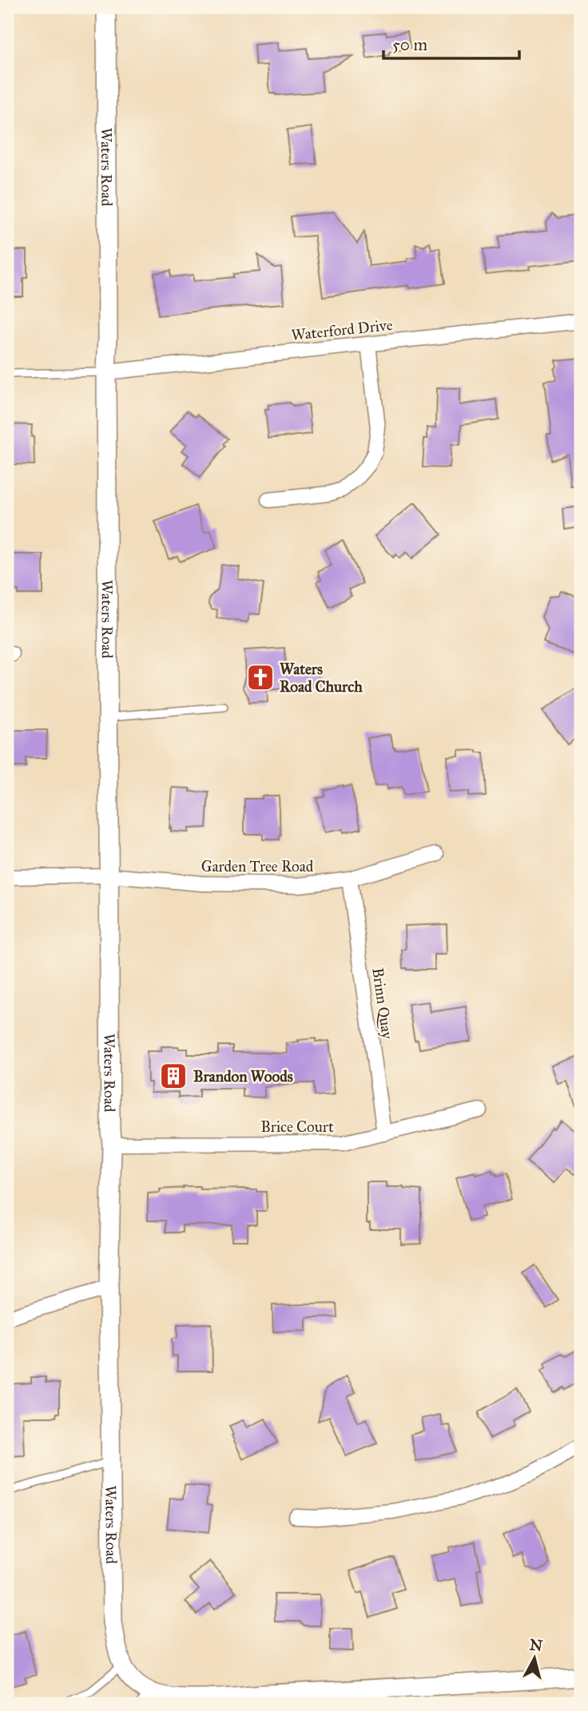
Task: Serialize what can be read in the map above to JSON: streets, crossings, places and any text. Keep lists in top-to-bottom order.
{
  "streets": {
    "street": [
      "Waters Road",
      "Waterford Drive",
      "Garden Tree Road",
      "Brinn Quay",
      "Brice Court"
    ]
  },
  "crossings": [
    ["Waters Road", "Waterford Drive"],
    ["Waters Road", "Garden Tree Road"],
    ["Waters Road", "Brice Court"],
    ["Garden Tree Road", "Brinn Quay"],
    ["Brinn Quay", "Brice Court"]
  ],
  "places": {
    "church": ["Waters Road Church"],
    "building": ["Brandon Woods"]
  },
  "scale_bar": "50 m",
  "north": "top"
}
